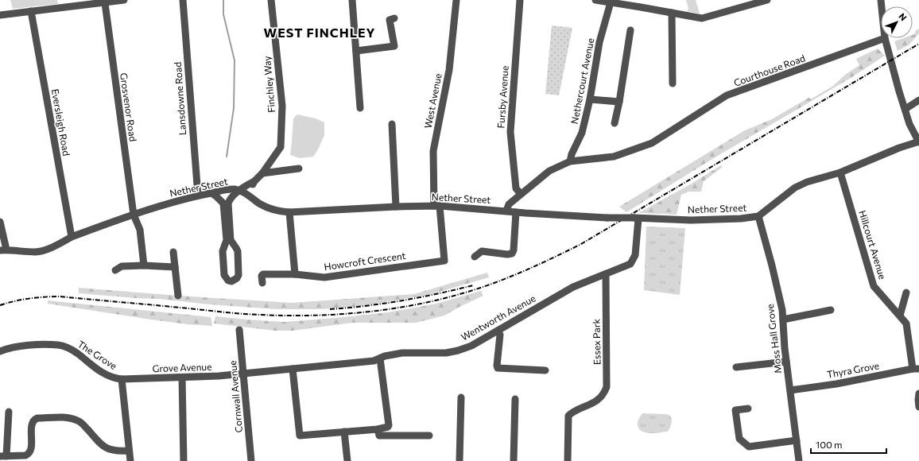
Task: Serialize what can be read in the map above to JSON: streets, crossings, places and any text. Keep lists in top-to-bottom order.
{
  "streets": {
    "street": [
      "Courthouse Road",
      "Nethercourt Avenue",
      "Finchley Way",
      "Fursby Avenue",
      "Lansdowne Road",
      "West Avenue",
      "Grosvenor Road",
      "Eversleigh Road",
      "Nether Street",
      "Hillcourt Avenue",
      "Howcroft Crescent",
      "Wentworth Avenue",
      "Moss Hall Grove",
      "Essex Park",
      "The Grove",
      "Grove Avenue",
      "Thyra Grove",
      "Cornwall Avenue"
    ]
  },
  "crossings": [
    ["Courthouse Road", "Nethercourt Avenue"],
    ["Courthouse Road", "Fursby Avenue"],
    ["Courthouse Road", "Nether Street"],
    ["Finchley Way", "Nether Street"],
    ["Lansdowne Road", "Nether Street"],
    ["West Avenue", "Nether Street"],
    ["West Avenue", "Howcroft Crescent"],
    ["Grosvenor Road", "Nether Street"],
    ["Eversleigh Road", "Nether Street"],
    ["Nether Street", "Hillcourt Avenue"],
    ["Nether Street", "Howcroft Crescent"],
    ["Nether Street", "Moss Hall Grove"],
    ["Hillcourt Avenue", "Thyra Grove"],
    ["Wentworth Avenue", "Essex Park"],
    ["Wentworth Avenue", "Grove Avenue"],
    ["Wentworth Avenue", "Cornwall Avenue"],
    ["Moss Hall Grove", "Thyra Grove"],
    ["The Grove", "Grove Avenue"],
    ["Grove Avenue", "Cornwall Avenue"]
  ],
  "districts": ["WEST FINCHLEY"],
  "scale_bar": "100 m",
  "north": "top right"
}
